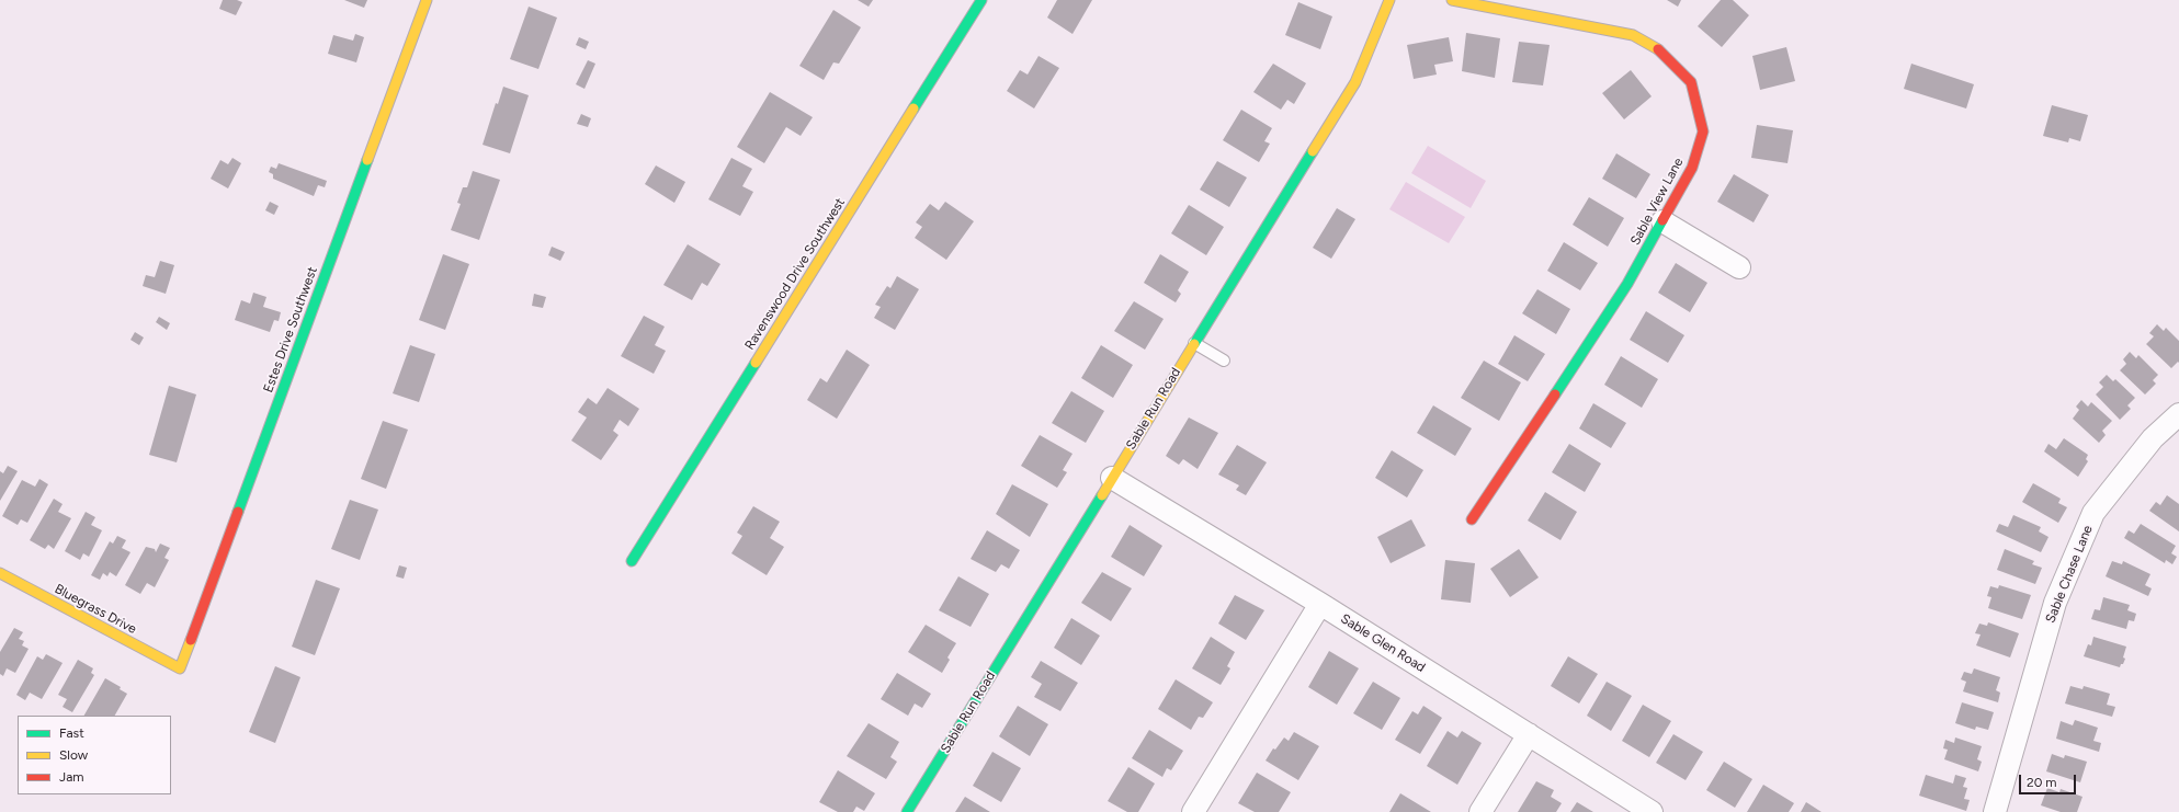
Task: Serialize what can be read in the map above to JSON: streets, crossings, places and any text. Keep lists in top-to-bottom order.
{
  "streets": {
    "street": [
      "Sable View Lane",
      "Ravenswood Drive Southwest",
      "Estes Drive Southwest",
      "Sable Run Road",
      "Sable Chase Lane",
      "Bluegrass Drive",
      "Sable Glen Road"
    ]
  },
  "crossings": [
    ["Estes Drive Southwest", "Bluegrass Drive"],
    ["Sable Run Road", "Sable Glen Road"]
  ],
  "legend": ["Fast", "Slow", "Jam"],
  "scale_bar": "20 m"
}
